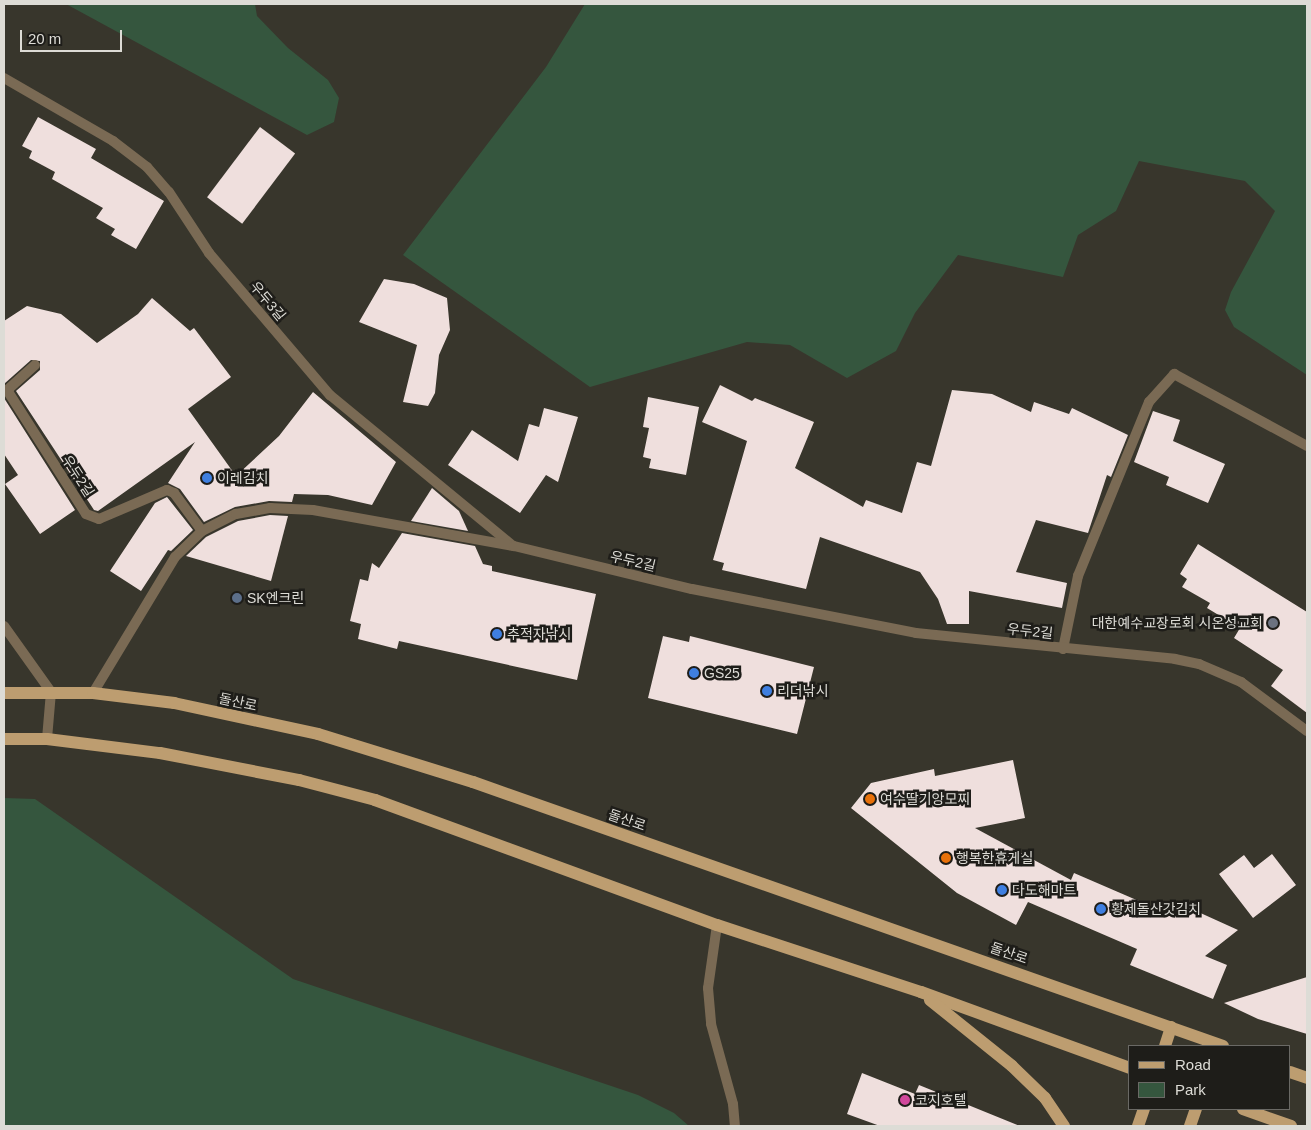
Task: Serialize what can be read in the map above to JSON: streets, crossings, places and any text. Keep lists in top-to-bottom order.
{
  "streets": {
    "main road": ["돌산로"],
    "street": ["우두3길", "우두2길"]
  },
  "crossings": [
    ["우두3길", "우두2길"],
    ["우두2길", "돌산로"]
  ],
  "places": [
    "이레김치",
    "SK엔크린",
    "대한예수교장로회 시온성교회",
    "추적자낚시",
    "GS25",
    "리더낚시",
    "여수딸기앙모찌",
    "행복한휴게실",
    "다도해마트",
    "황제돌산갓김치",
    "코지호텔"
  ],
  "legend": ["Road", "Park"],
  "scale_bar": "20 m"
}
